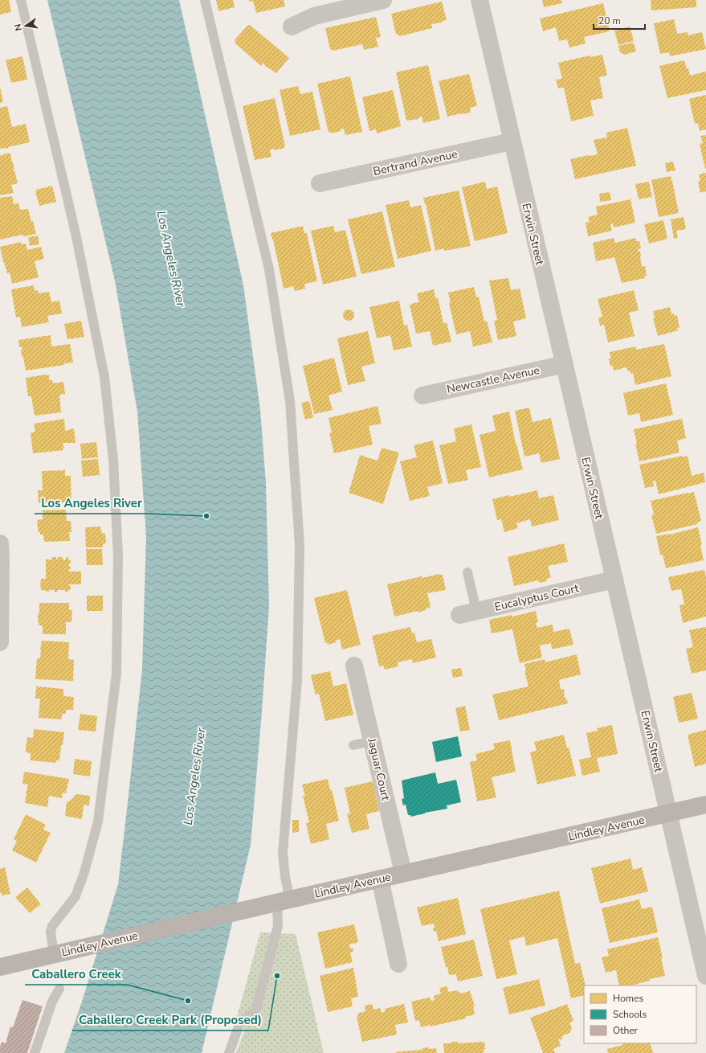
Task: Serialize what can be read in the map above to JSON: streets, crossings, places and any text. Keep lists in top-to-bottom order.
{
  "streets": {
    "main road": ["Lindley Avenue"],
    "street": [
      "Bertrand Avenue",
      "Erwin Street",
      "Newcastle Avenue",
      "Eucalyptus Court",
      "Jaguar Court"
    ]
  },
  "crossings": [
    ["Bertrand Avenue", "Erwin Street"],
    ["Erwin Street", "Newcastle Avenue"],
    ["Erwin Street", "Eucalyptus Court"],
    ["Erwin Street", "Lindley Avenue"],
    ["Jaguar Court", "Lindley Avenue"]
  ],
  "water": ["Los Angeles River"],
  "places": ["Los Angeles River", "Caballero Creek Park (Proposed)", "Caballero Creek"],
  "legend": ["Homes", "Schools", "Other"],
  "scale_bar": "20 m",
  "north": "left"
}
